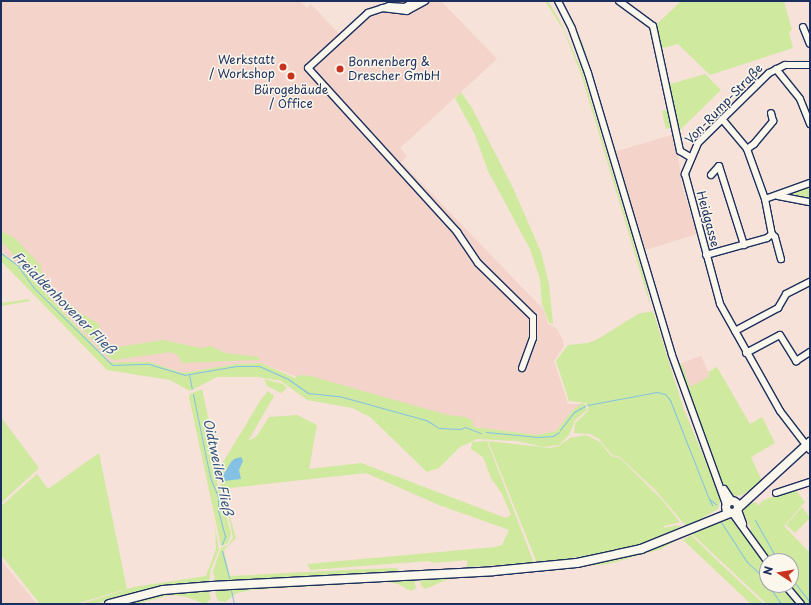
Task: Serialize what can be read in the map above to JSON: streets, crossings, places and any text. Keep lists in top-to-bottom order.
{
  "streets": {
    "street": ["Von-Rump-Straße", "Heidgasse"]
  },
  "crossings": [
    ["Von-Rump-Straße", "Heidgasse"]
  ],
  "water": ["Freialdenhovener Fließ", "Oidtweiler Fließ"],
  "places": ["Werkstatt / Workshop", "Bonnenberg & Drescher GmbH", "Bürogebäude / Office"],
  "north": "left"
}
